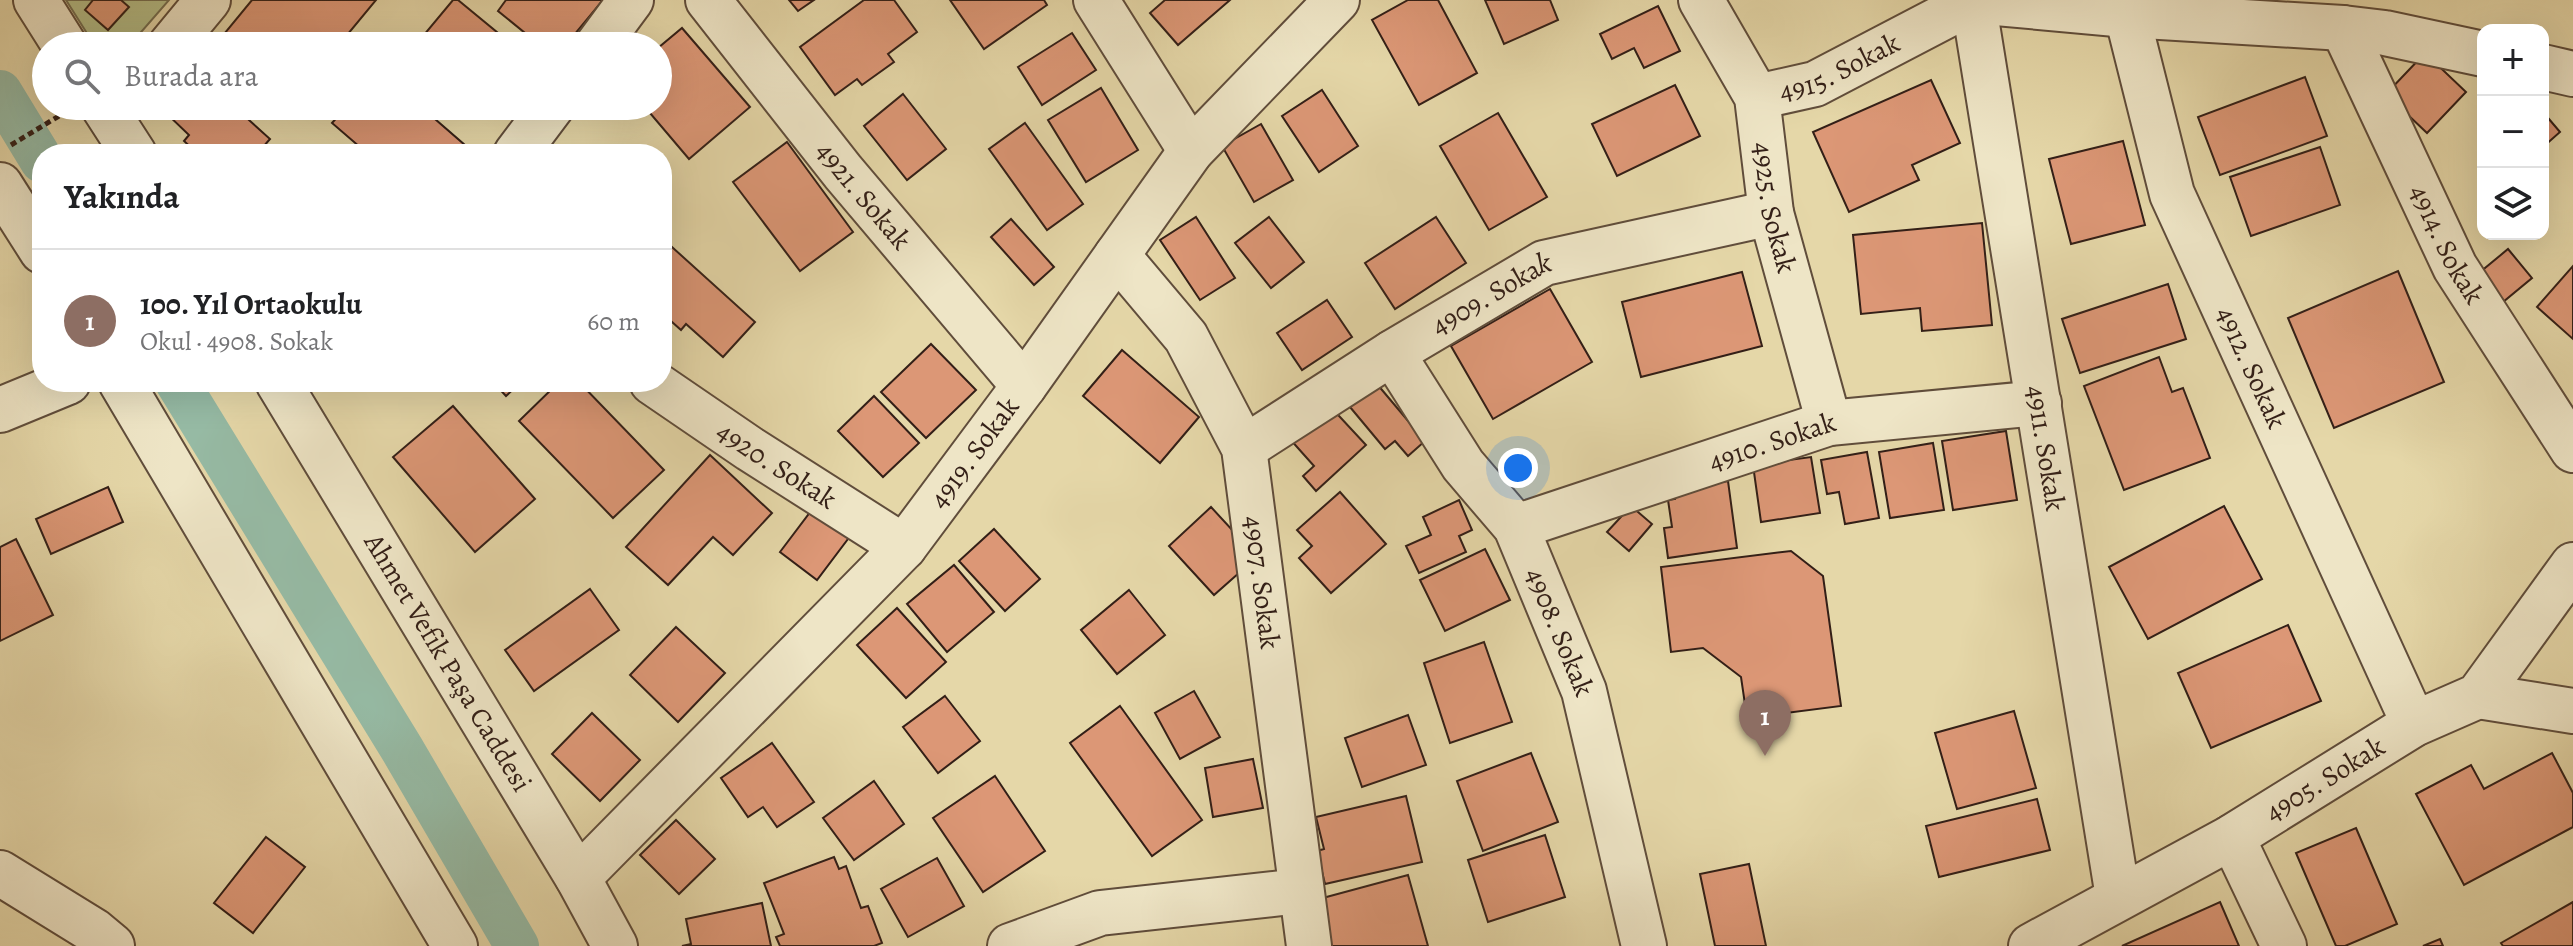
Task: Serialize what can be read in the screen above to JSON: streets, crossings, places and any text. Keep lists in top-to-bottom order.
{
  "streets": {
    "street": [
      "4915. Sokak",
      "4921. Sokak",
      "4925. Sokak",
      "4914. Sokak",
      "4909. Sokak",
      "4912. Sokak",
      "4910. Sokak",
      "4911. Sokak",
      "4919. Sokak",
      "4920. Sokak",
      "4907. Sokak",
      "4908. Sokak",
      "Ahmet Vefik Paşa Caddesi",
      "4905. Sokak"
    ]
  },
  "crossings": [
    ["4915. Sokak", "4925. Sokak"],
    ["4915. Sokak", "4911. Sokak"],
    ["4921. Sokak", "4919. Sokak"],
    ["4925. Sokak", "4909. Sokak"],
    ["4925. Sokak", "4910. Sokak"],
    ["4909. Sokak", "4907. Sokak"],
    ["4909. Sokak", "4908. Sokak"],
    ["4912. Sokak", "4905. Sokak"],
    ["4910. Sokak", "4911. Sokak"],
    ["4910. Sokak", "4908. Sokak"],
    ["4911. Sokak", "4905. Sokak"],
    ["4919. Sokak", "4920. Sokak"],
    ["4919. Sokak", "4907. Sokak"],
    ["4919. Sokak", "Ahmet Vefik Paşa Caddesi"]
  ],
  "page": {
    "map_buttons": ["+", "−"],
    "search": "Burada ara",
    "heading": "Yakında",
    "list": [
      {
        "mark": "1",
        "name": "100. Yıl Ortaokulu",
        "note": "Okul · 4908. Sokak",
        "value": "60 m"
      }
    ],
    "pins": "1"
  }
}
